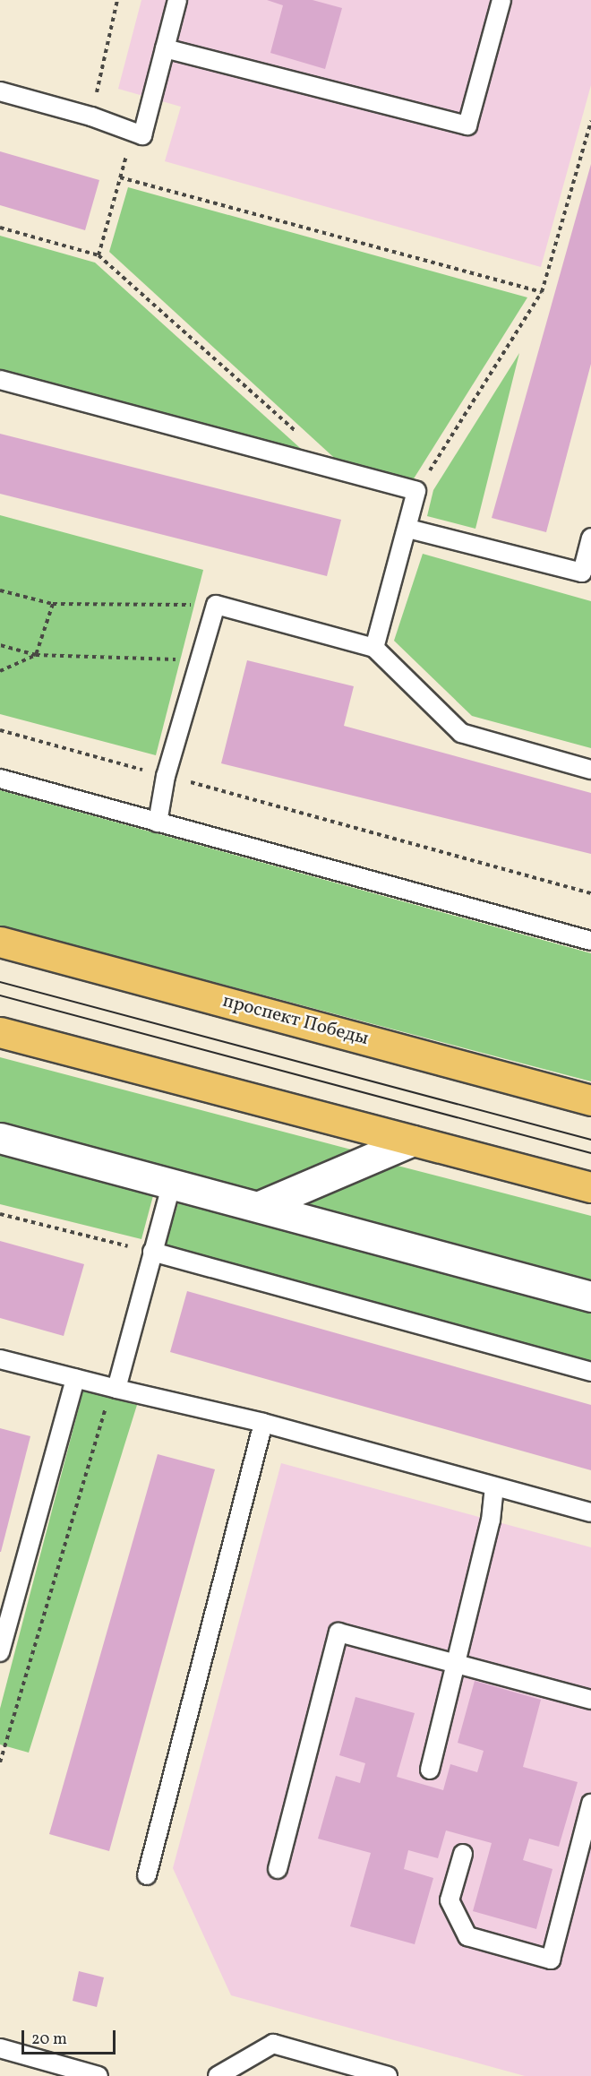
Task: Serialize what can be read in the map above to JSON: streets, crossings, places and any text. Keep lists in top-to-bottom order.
{
  "streets": {
    "main road": ["проспект Победы"]
  },
  "scale_bar": "20 m"
}
